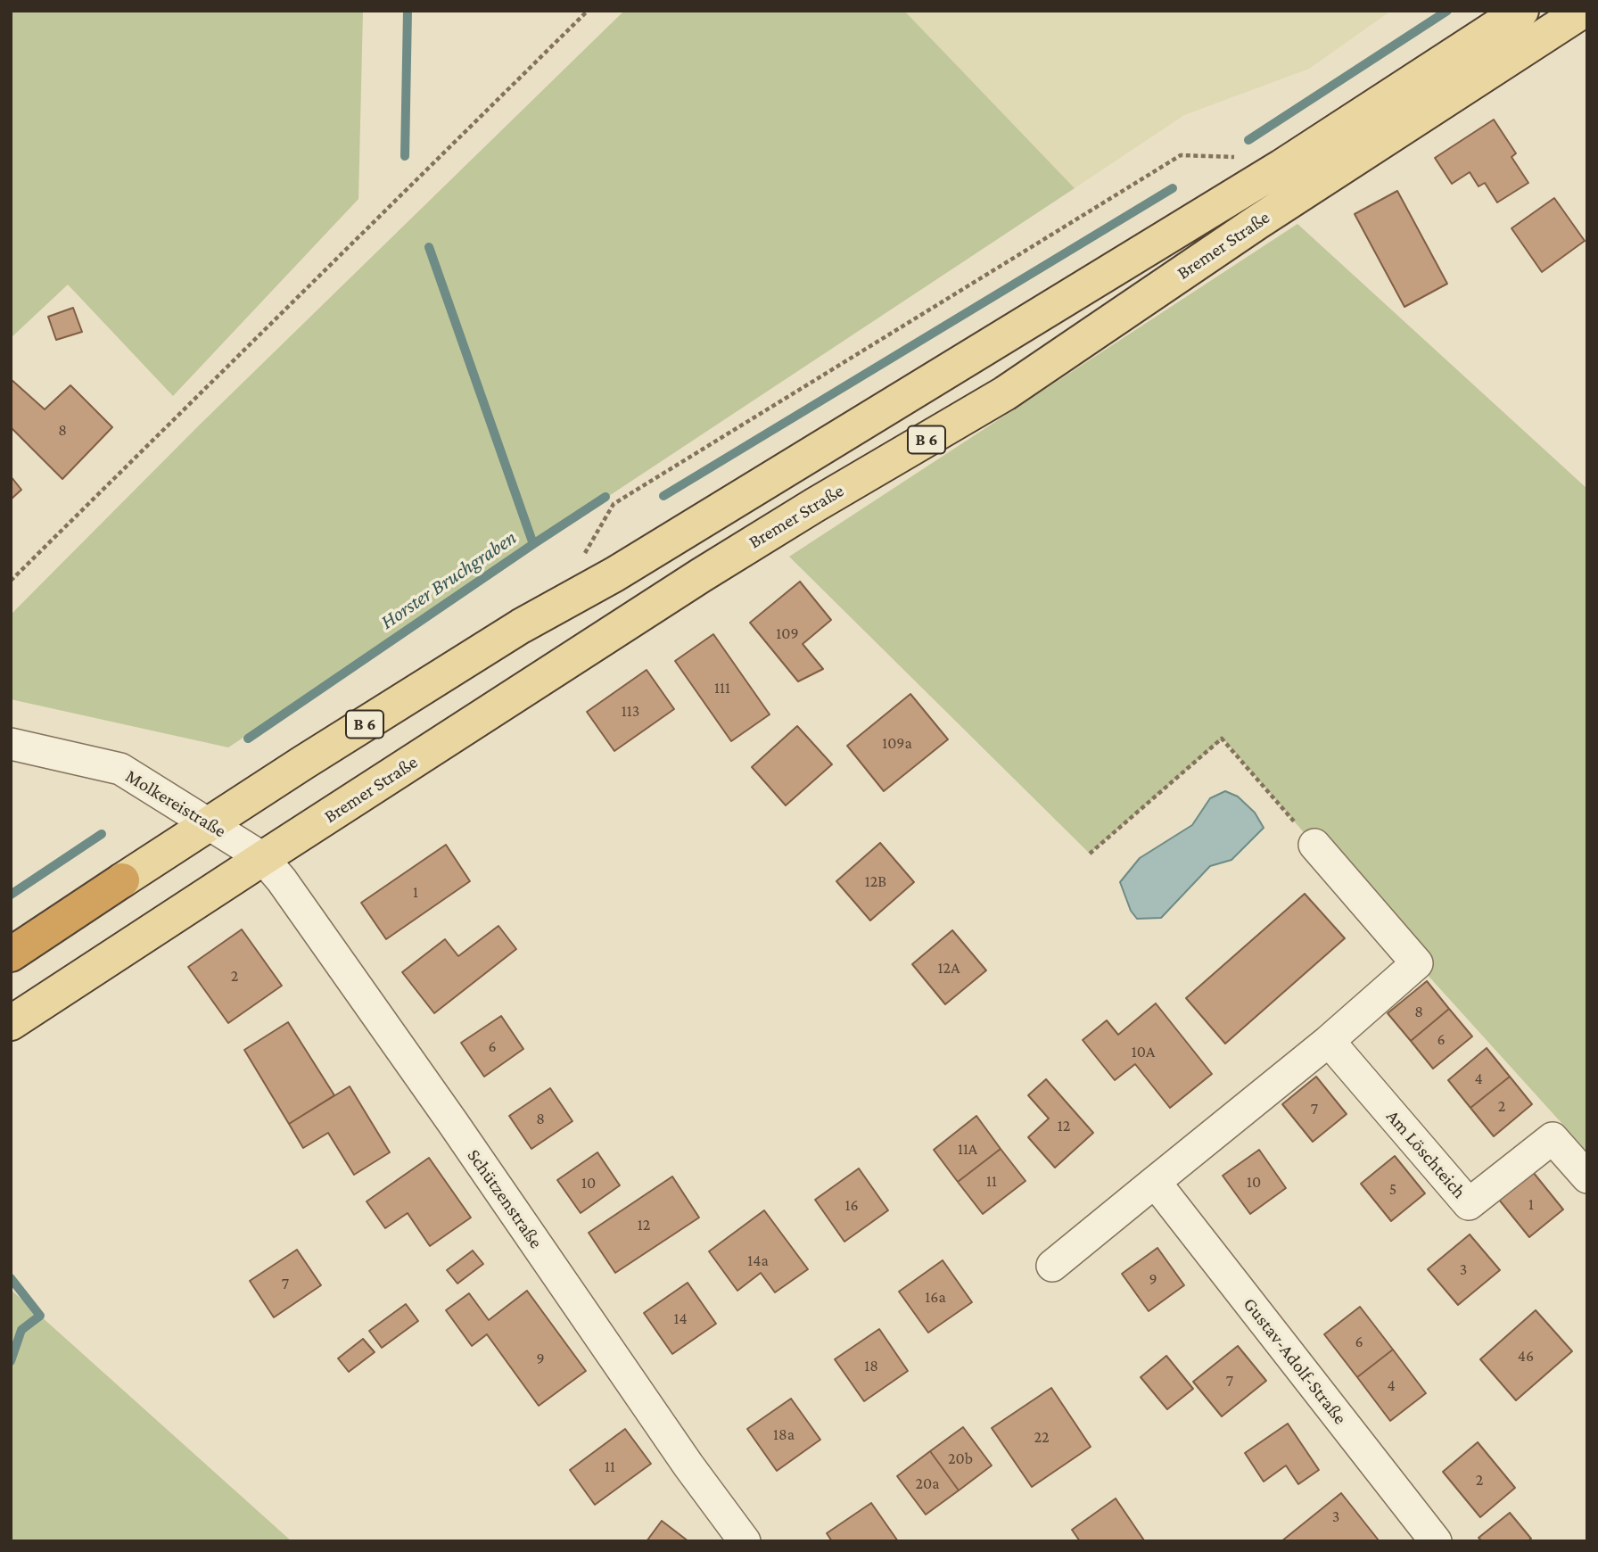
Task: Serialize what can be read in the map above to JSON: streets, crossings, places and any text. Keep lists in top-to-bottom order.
{
  "streets": {
    "highway": ["Bremer Straße", "B 6"],
    "street": [
      "Molkereistraße",
      "Am Löschteich",
      "Schützenstraße",
      "Gustav-Adolf-Straße"
    ]
  },
  "crossings": [
    ["Bremer Straße", "Molkereistraße"],
    ["Bremer Straße", "Schützenstraße"],
    ["Molkereistraße", "Schützenstraße"]
  ],
  "water": ["Horster Bruchgraben"],
  "house_numbers": [
    "8",
    "109",
    "111",
    "113",
    "109a",
    "12B",
    "1",
    "12A",
    "2",
    "8",
    "6",
    "6",
    "10A",
    "4",
    "2",
    "7",
    "8",
    "12",
    "11A",
    "11",
    "10",
    "10",
    "5",
    "1",
    "16",
    "12",
    "14a",
    "3",
    "9",
    "7",
    "16a",
    "14",
    "6",
    "46",
    "9",
    "18",
    "7",
    "4",
    "18a",
    "22",
    "20b",
    "11",
    "2",
    "20a",
    "3"
  ]
}
